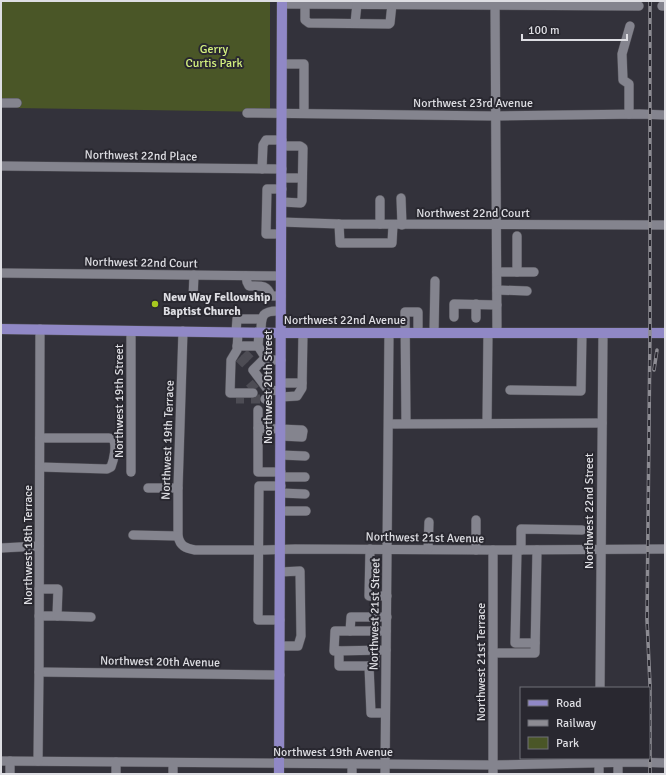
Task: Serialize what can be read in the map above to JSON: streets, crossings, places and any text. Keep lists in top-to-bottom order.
{
  "streets": {
    "main road": ["Northwest 22nd Avenue", "Northwest 20th Street"],
    "street": [
      "Northwest 23rd Avenue",
      "Northwest 22nd Place",
      "Northwest 22nd Court",
      "Northwest 19th Street",
      "Northwest 19th Terrace",
      "Northwest 22nd Street",
      "Northwest 21st Avenue",
      "Northwest 18th Terrace",
      "Northwest 21st Street",
      "Northwest 20th Avenue",
      "Northwest 21st Terrace",
      "Northwest 19th Avenue"
    ]
  },
  "crossings": [
    ["Northwest 23rd Avenue", "Northwest 20th Street"],
    ["Northwest 22nd Place", "Northwest 20th Street"],
    ["Northwest 22nd Court", "Northwest 20th Street"],
    ["Northwest 22nd Avenue", "Northwest 20th Street"],
    ["Northwest 22nd Avenue", "Northwest 19th Street"],
    ["Northwest 22nd Avenue", "Northwest 19th Terrace"],
    ["Northwest 22nd Avenue", "Northwest 22nd Street"],
    ["Northwest 22nd Avenue", "Northwest 18th Terrace"],
    ["Northwest 22nd Avenue", "Northwest 21st Street"],
    ["Northwest 20th Street", "Northwest 21st Avenue"],
    ["Northwest 20th Street", "Northwest 20th Avenue"],
    ["Northwest 20th Street", "Northwest 19th Avenue"],
    ["Northwest 19th Terrace", "Northwest 21st Avenue"],
    ["Northwest 22nd Street", "Northwest 21st Avenue"],
    ["Northwest 21st Avenue", "Northwest 21st Street"],
    ["Northwest 21st Avenue", "Northwest 21st Terrace"],
    ["Northwest 18th Terrace", "Northwest 20th Avenue"],
    ["Northwest 18th Terrace", "Northwest 19th Avenue"],
    ["Northwest 21st Street", "Northwest 19th Avenue"],
    ["Northwest 21st Terrace", "Northwest 19th Avenue"]
  ],
  "parks": ["Gerry Curtis Park"],
  "places": ["New Way Fellowship Baptist Church"],
  "legend": ["Road", "Railway", "Park"],
  "scale_bar": "100 m"
}
